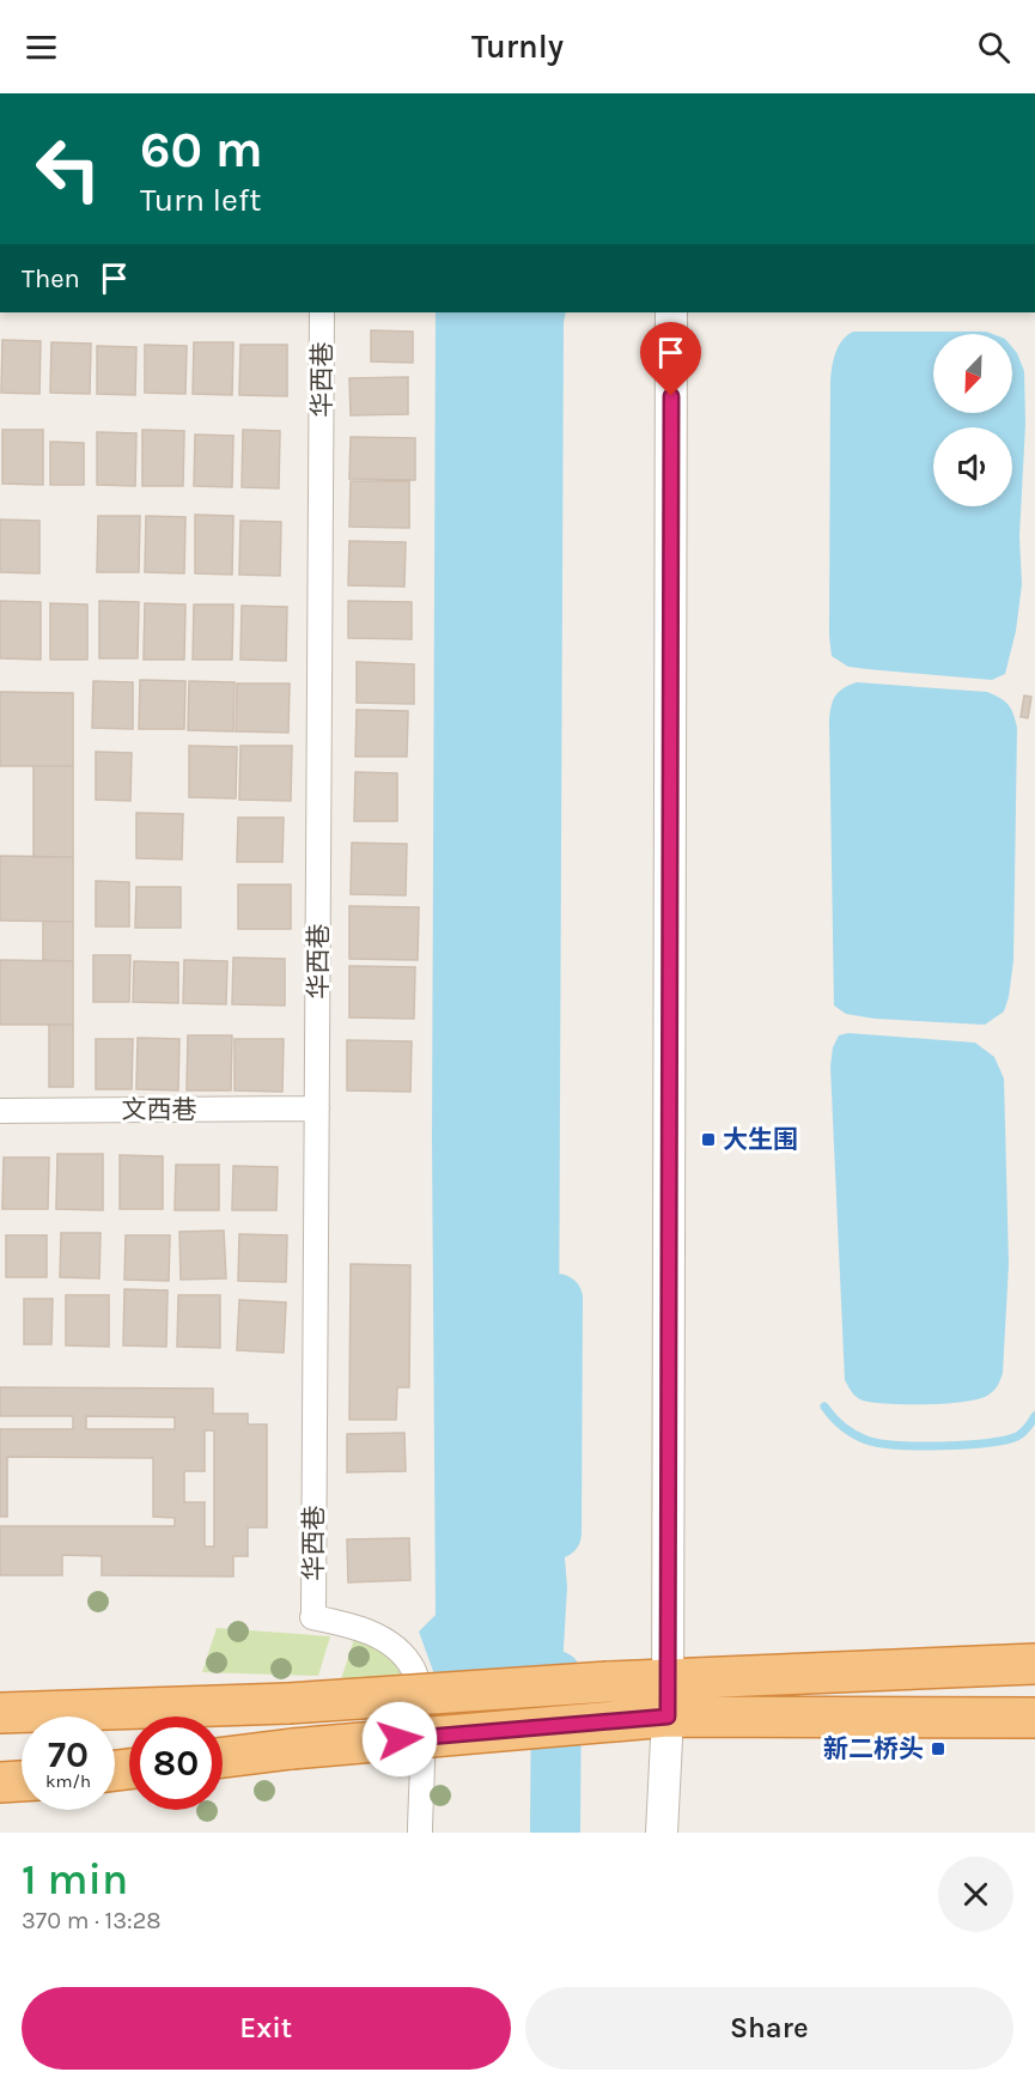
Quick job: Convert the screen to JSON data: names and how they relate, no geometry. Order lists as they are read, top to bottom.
{
  "streets": {
    "street": ["华西巷", "文西巷"]
  },
  "crossings": [
    ["华西巷", "文西巷"]
  ],
  "places": {
    "transit": ["大生围", "新二桥头"]
  },
  "north": "bottom left",
  "page": {
    "header": "Turnly",
    "turn": ["60 m", "Turn left"],
    "then": "Then",
    "speed": "70 km/h",
    "limit": "80",
    "heading": ["1 min", "370 m · 13:28"],
    "buttons": ["Exit", "Share"]
  }
}
